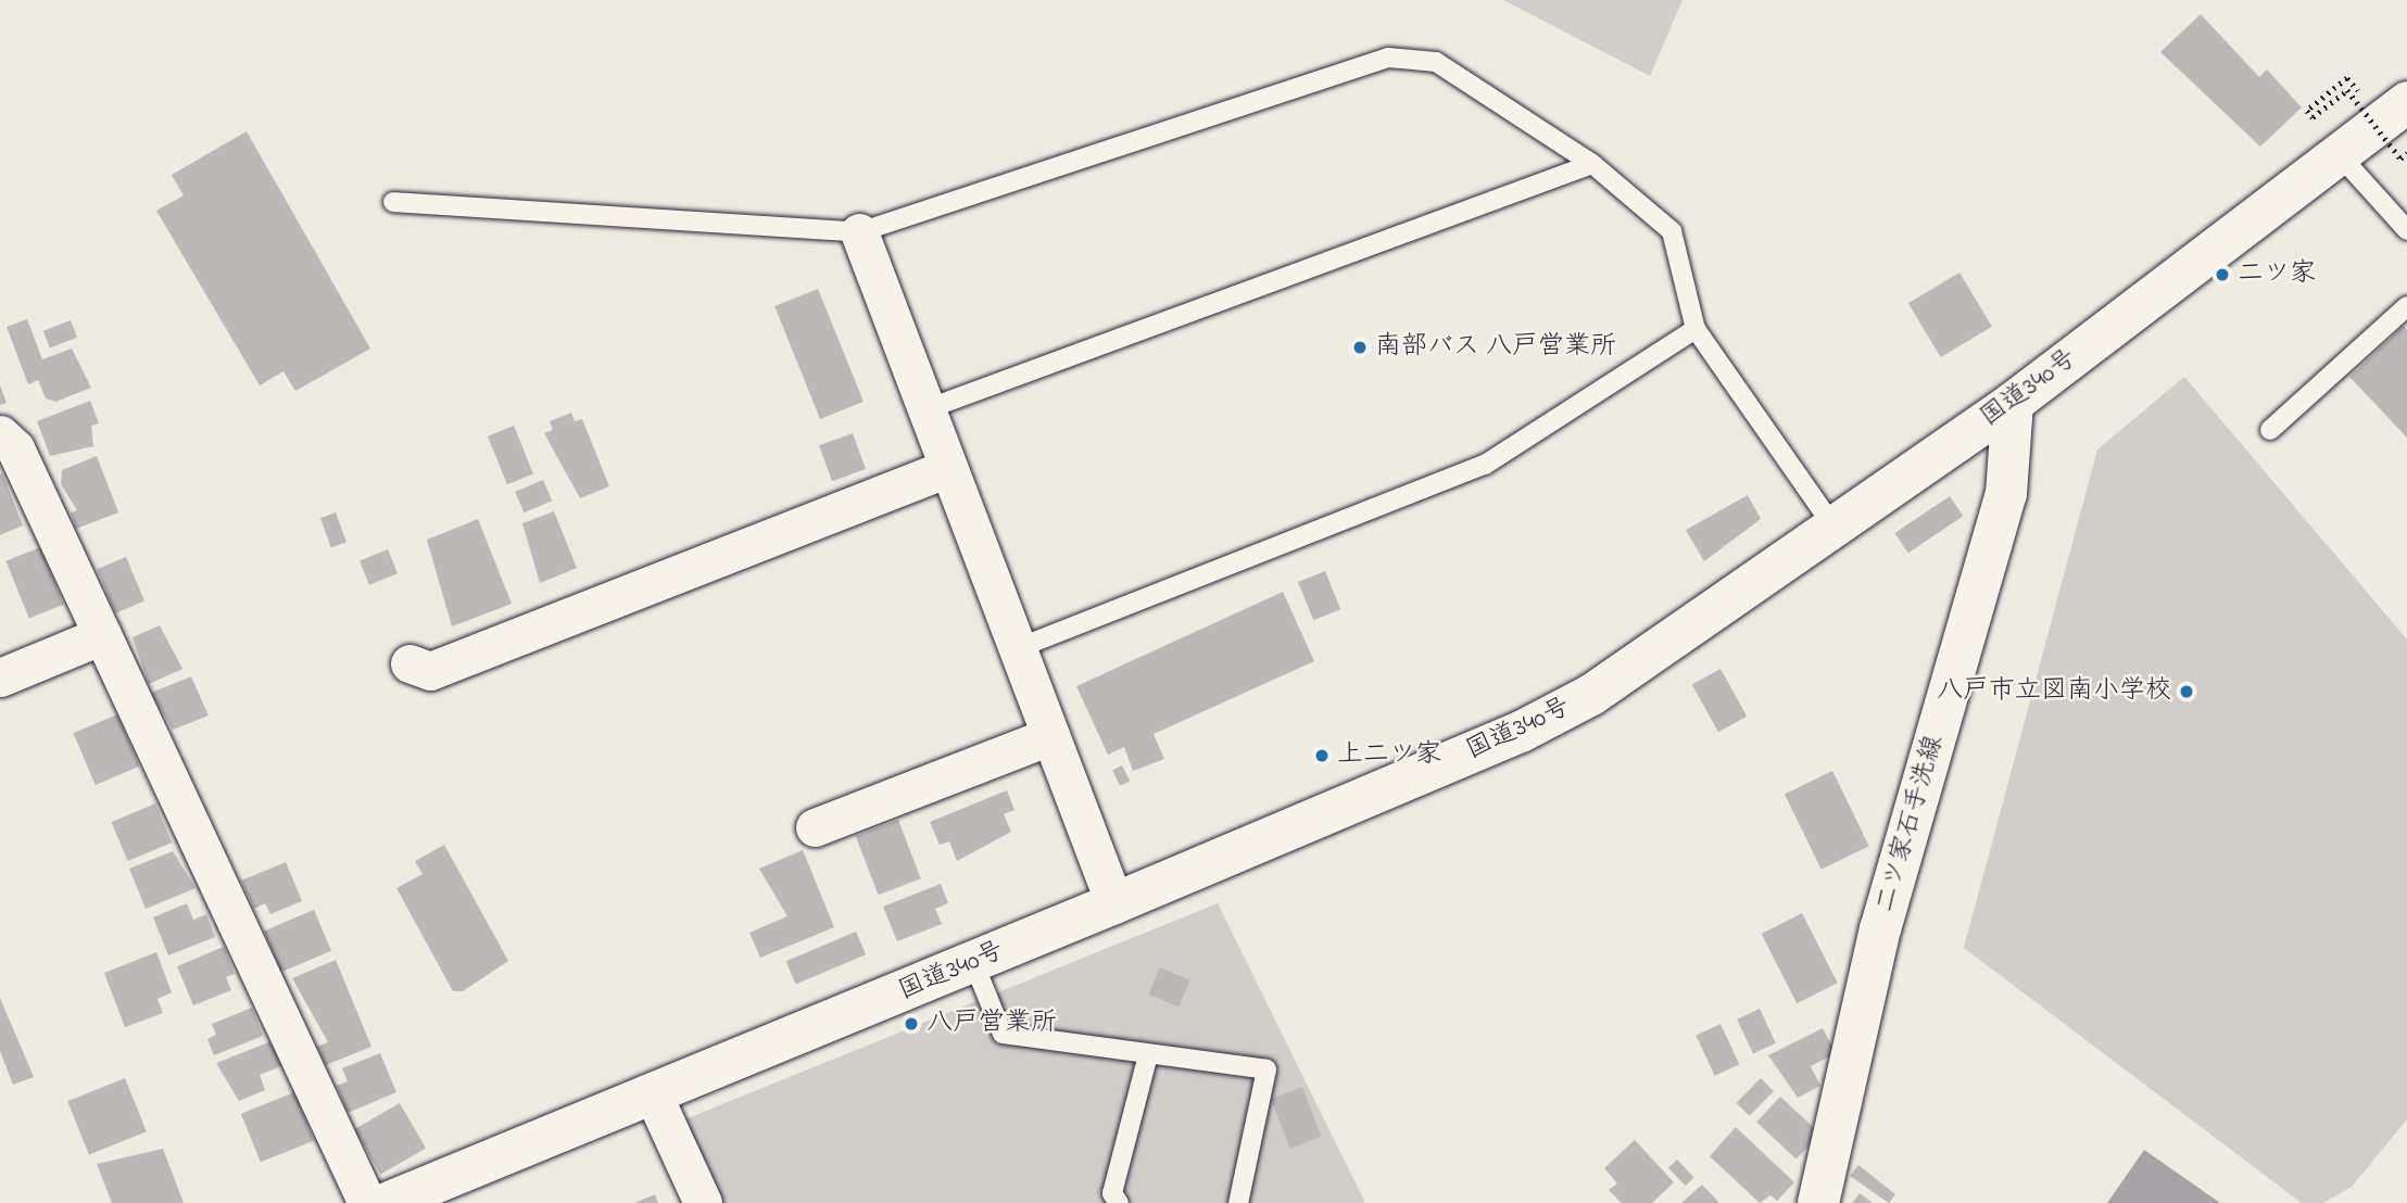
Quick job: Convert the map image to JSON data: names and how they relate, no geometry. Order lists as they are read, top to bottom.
{
  "streets": {
    "main road": ["国道340号", "二ツ家石手洗線"]
  },
  "crossings": [
    ["国道340号", "二ツ家石手洗線"]
  ],
  "places": [
    "二ツ家",
    "南部バス 八戸営業所",
    "八戸市立図南小学校",
    "上二ツ家",
    "八戸営業所"
  ]
}
